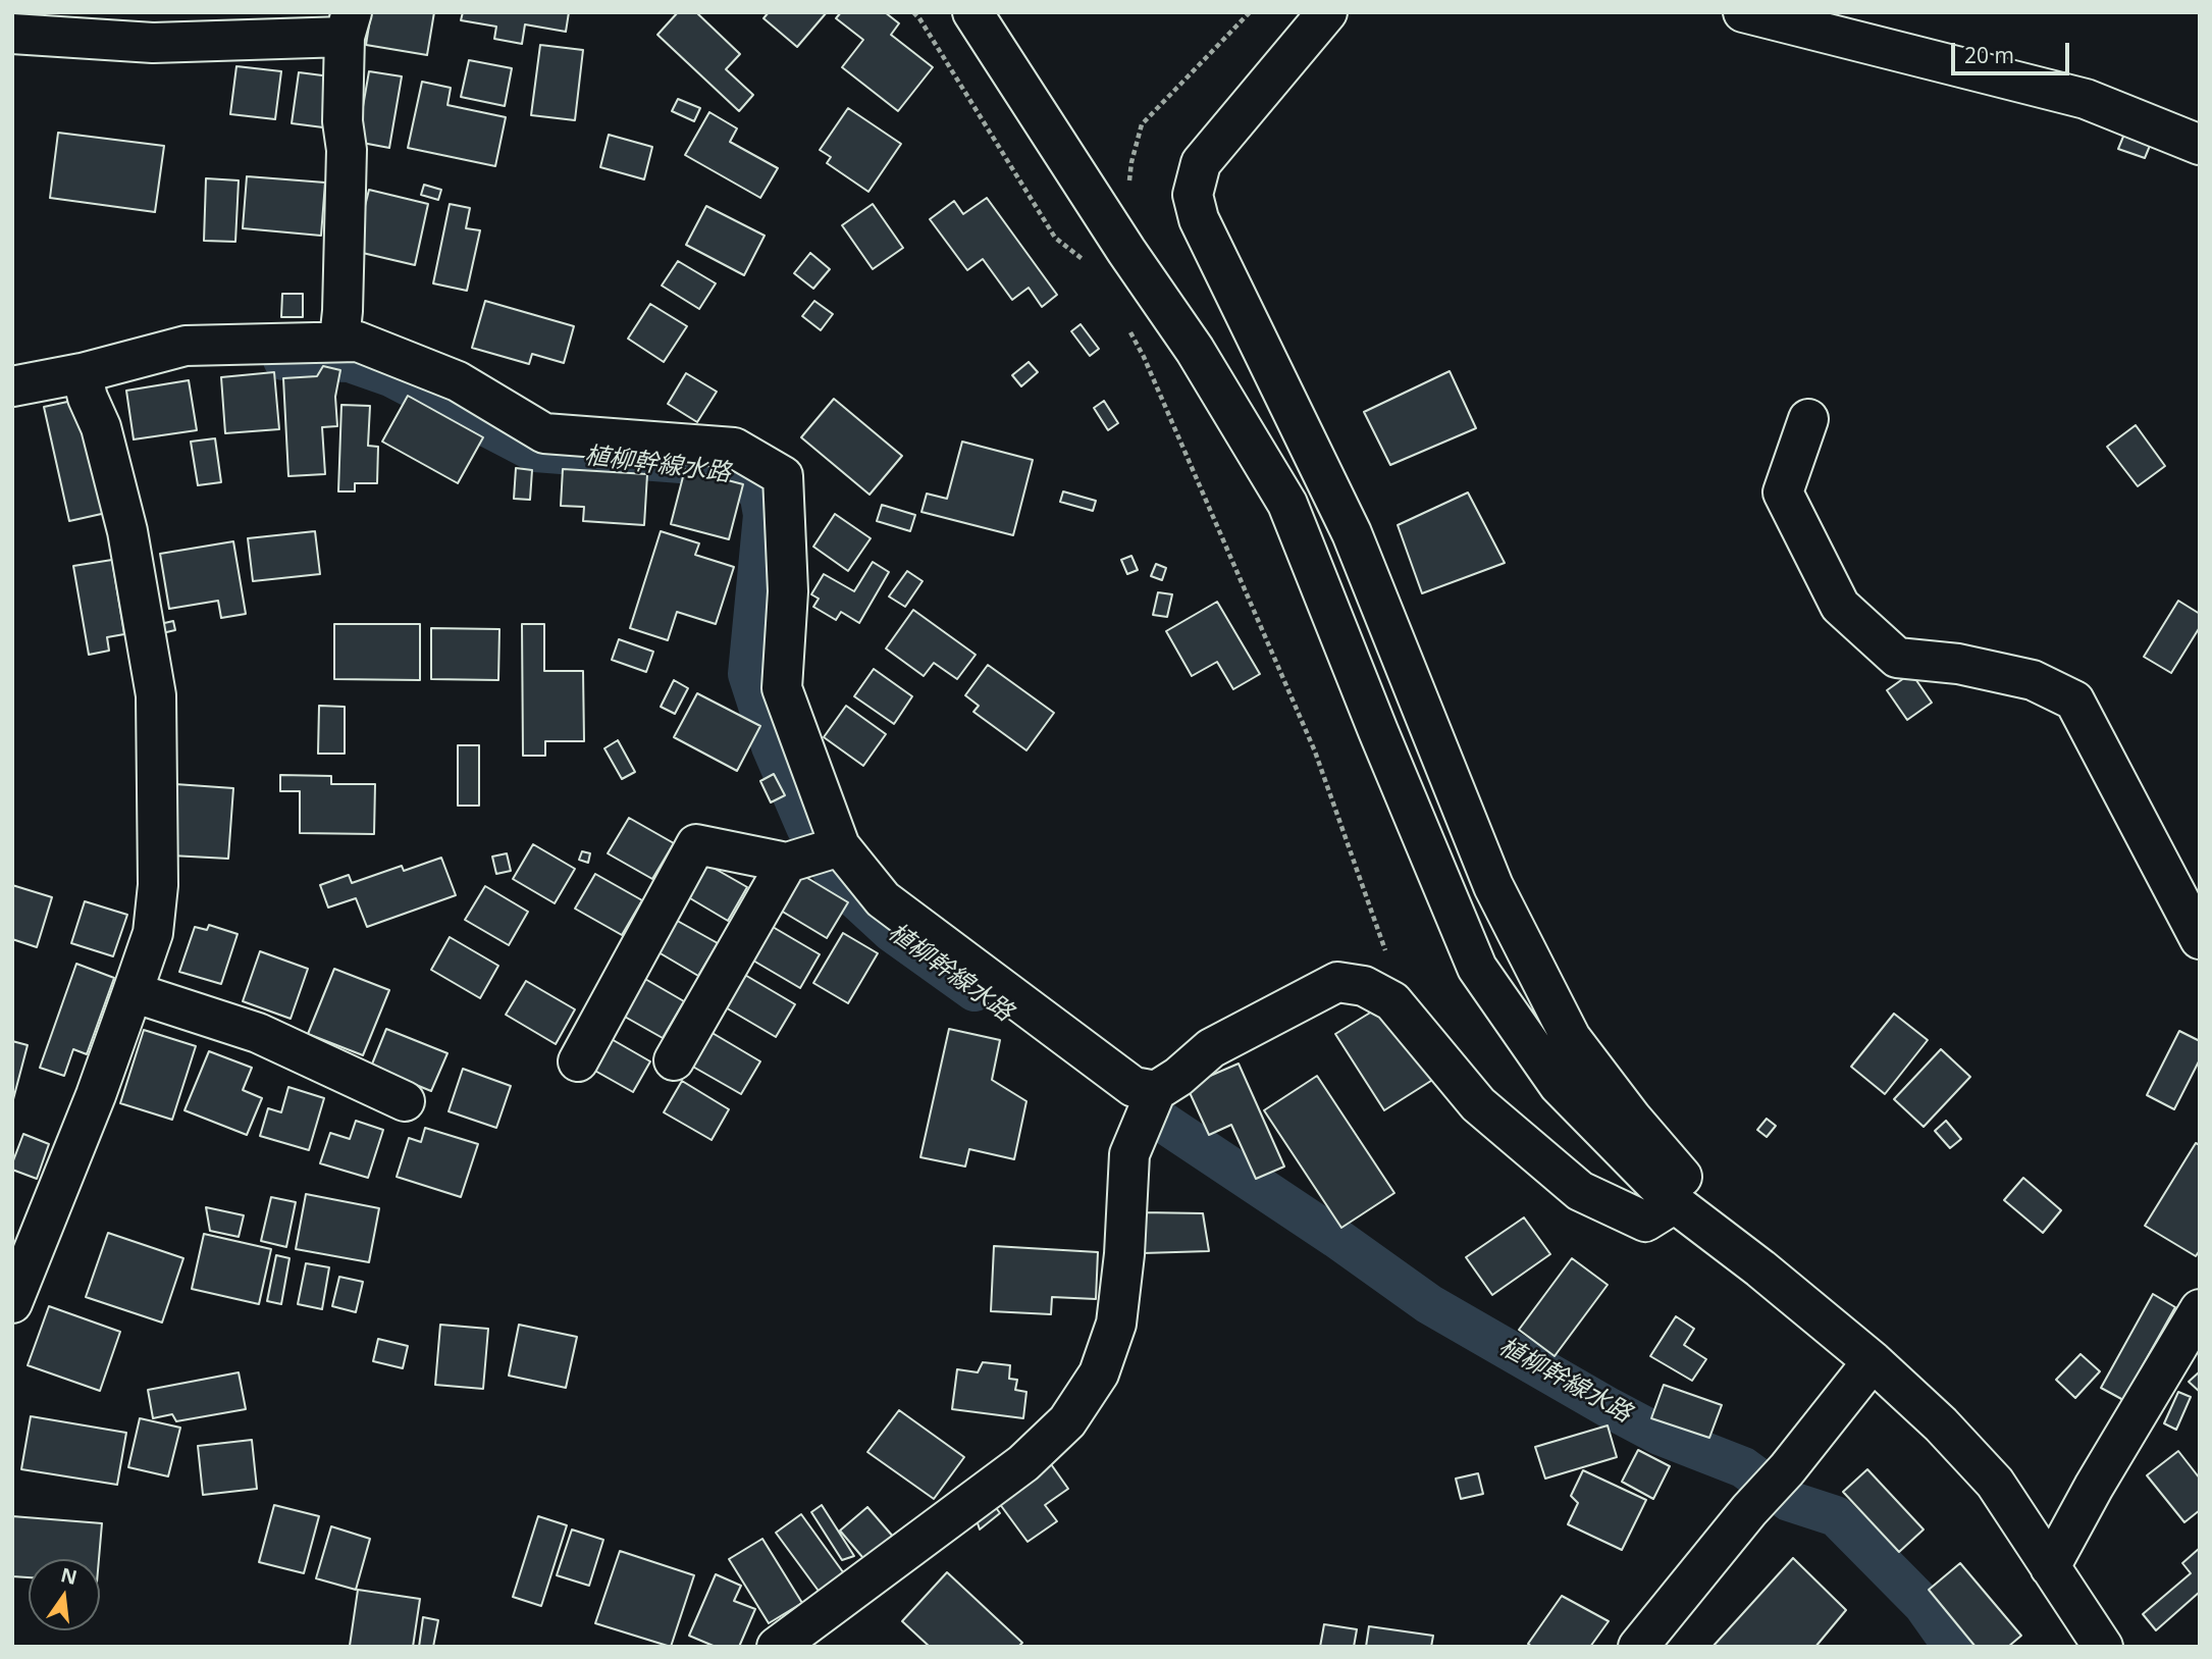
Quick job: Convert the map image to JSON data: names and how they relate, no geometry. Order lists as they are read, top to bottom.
{
  "water": ["植柳幹線水路"],
  "scale_bar": "20 m",
  "north": "top"
}
